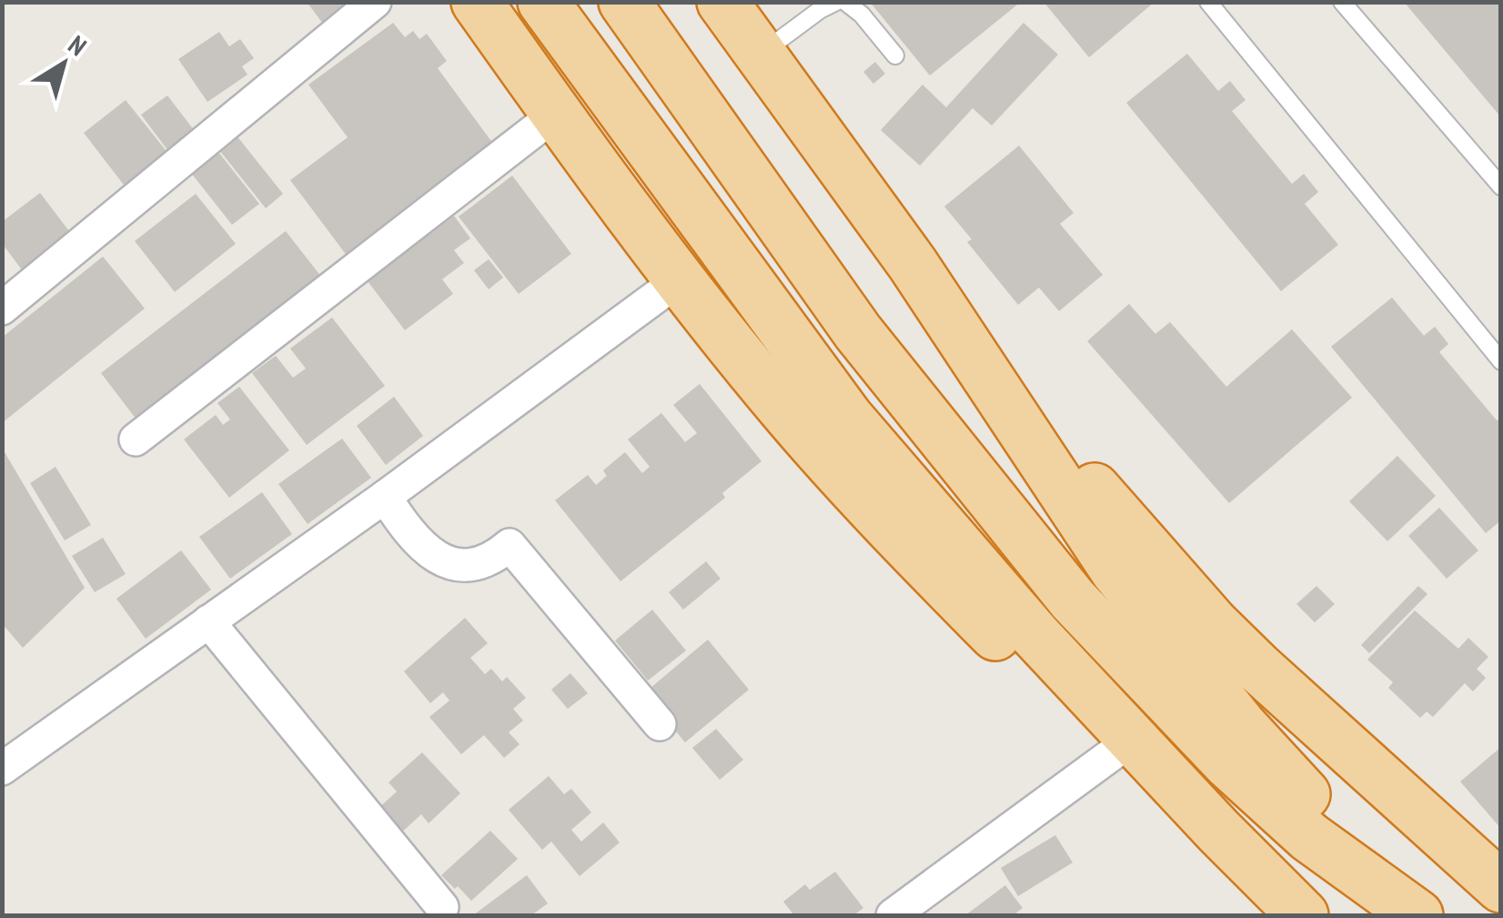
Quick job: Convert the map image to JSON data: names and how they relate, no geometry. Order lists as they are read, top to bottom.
{
  "north": "top right"
}
